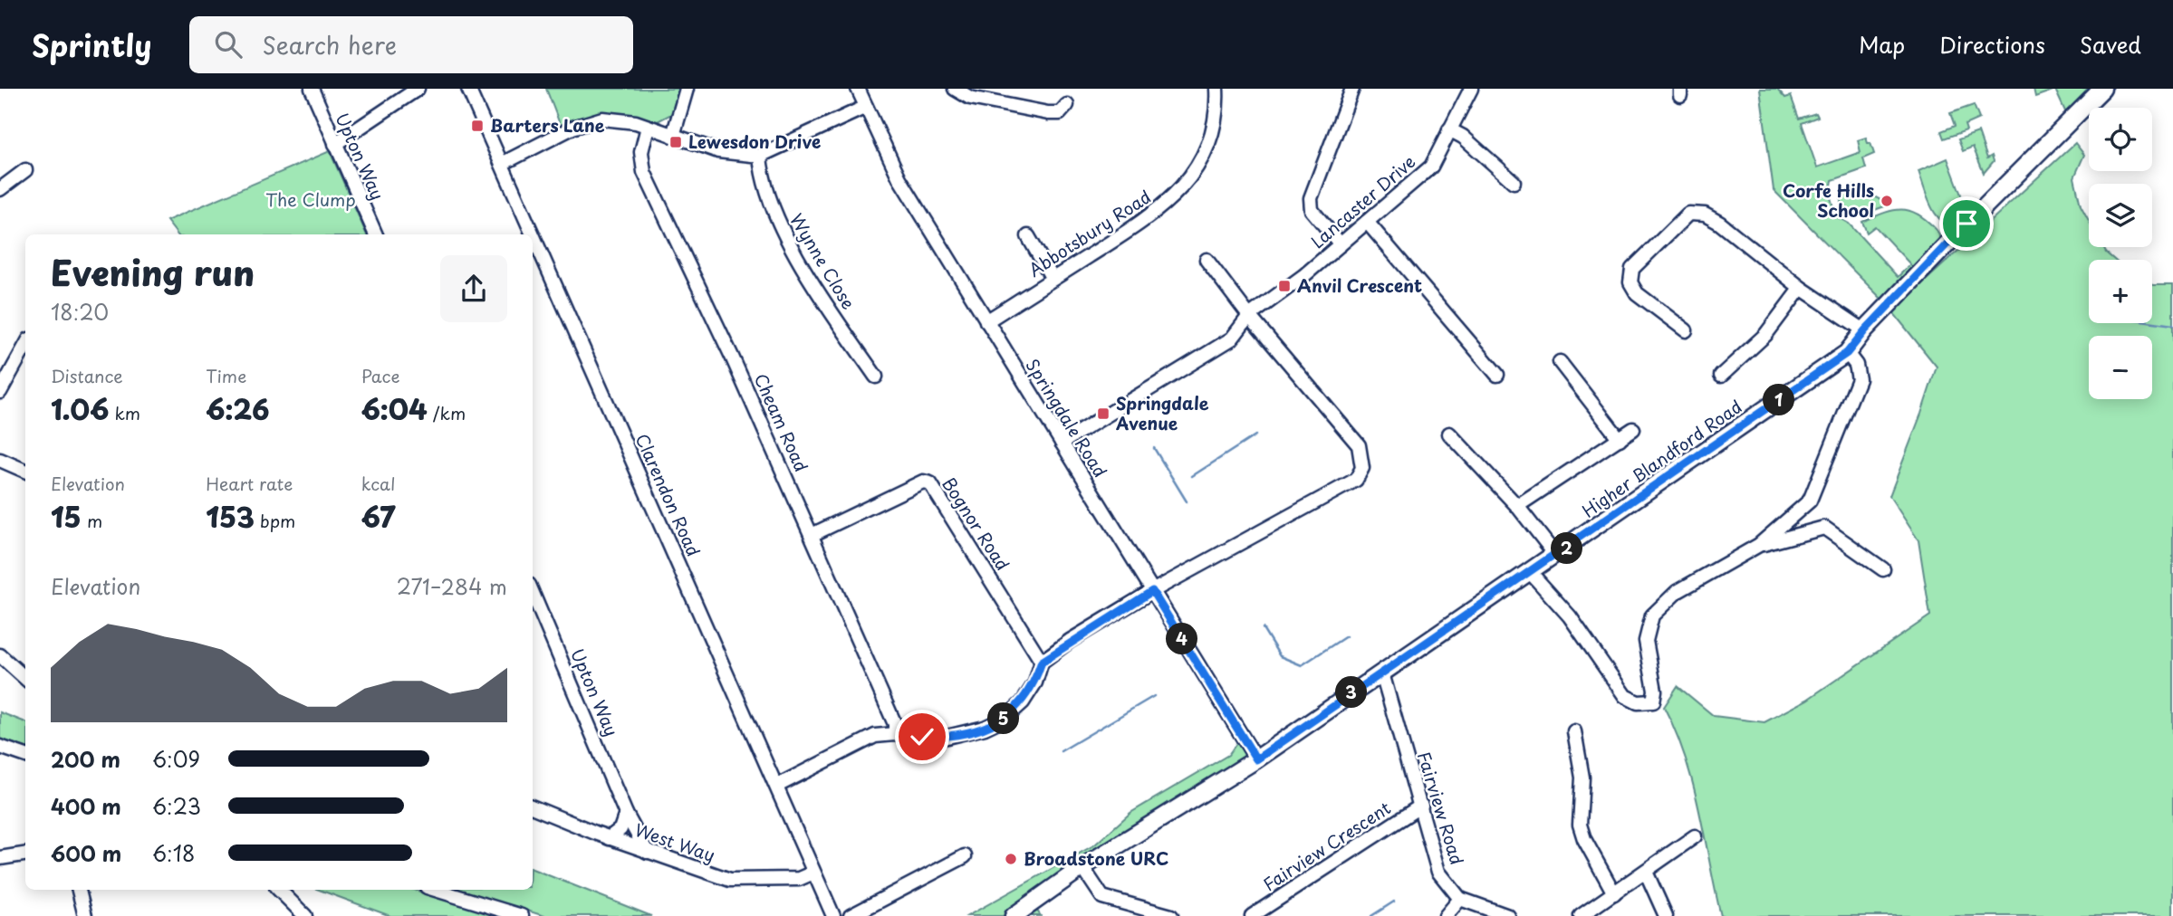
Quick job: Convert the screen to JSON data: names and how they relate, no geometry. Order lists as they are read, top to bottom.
{
  "streets": {
    "main road": ["Higher Blandford Road"],
    "street": [
      "Upton Way",
      "Lancaster Drive",
      "Abbotsbury Road",
      "Wynne Close",
      "Springdale Road",
      "Cheam Road",
      "Clarendon Road",
      "Bognor Road",
      "Fairview Road",
      "West Way",
      "Fairview Crescent"
    ]
  },
  "crossings": [
    ["Upton Way", "West Way"],
    ["Abbotsbury Road", "Springdale Road"],
    ["Springdale Road", "Higher Blandford Road"],
    ["Cheam Road", "Bognor Road"],
    ["Higher Blandford Road", "Fairview Road"],
    ["Clarendon Road", "West Way"],
    ["Fairview Road", "Fairview Crescent"]
  ],
  "parks": ["The Clump"],
  "places": {
    "transit": [
      "Barters Lane",
      "Lewesdon Drive",
      "Anvil Crescent",
      "Springdale Avenue"
    ],
    "other": ["Corfe Hills School", "Broadstone URC"]
  },
  "page": {
    "header": "Sprintly",
    "search": "Search here",
    "nav": ["Map", "Directions", "Saved"],
    "map_buttons": ["+", "−"],
    "heading": ["Evening run", "18:20"],
    "stats": [
      ["Distance", "1.06 km"],
      ["Time", "6:26"],
      ["Pace", "6:04 /km"],
      ["Elevation", "15 m"],
      ["Heart rate", "153 bpm"],
      ["kcal", "67"]
    ],
    "pins": [
      "1",
      "2",
      "4",
      "3",
      "5"
    ],
    "chart": ["Elevation", "271–284 m"],
    "list": [
      {
        "name": "200 m",
        "note": "6:09"
      },
      {
        "name": "400 m",
        "note": "6:23"
      },
      {
        "name": "600 m",
        "note": "6:18"
      }
    ]
  }
}
